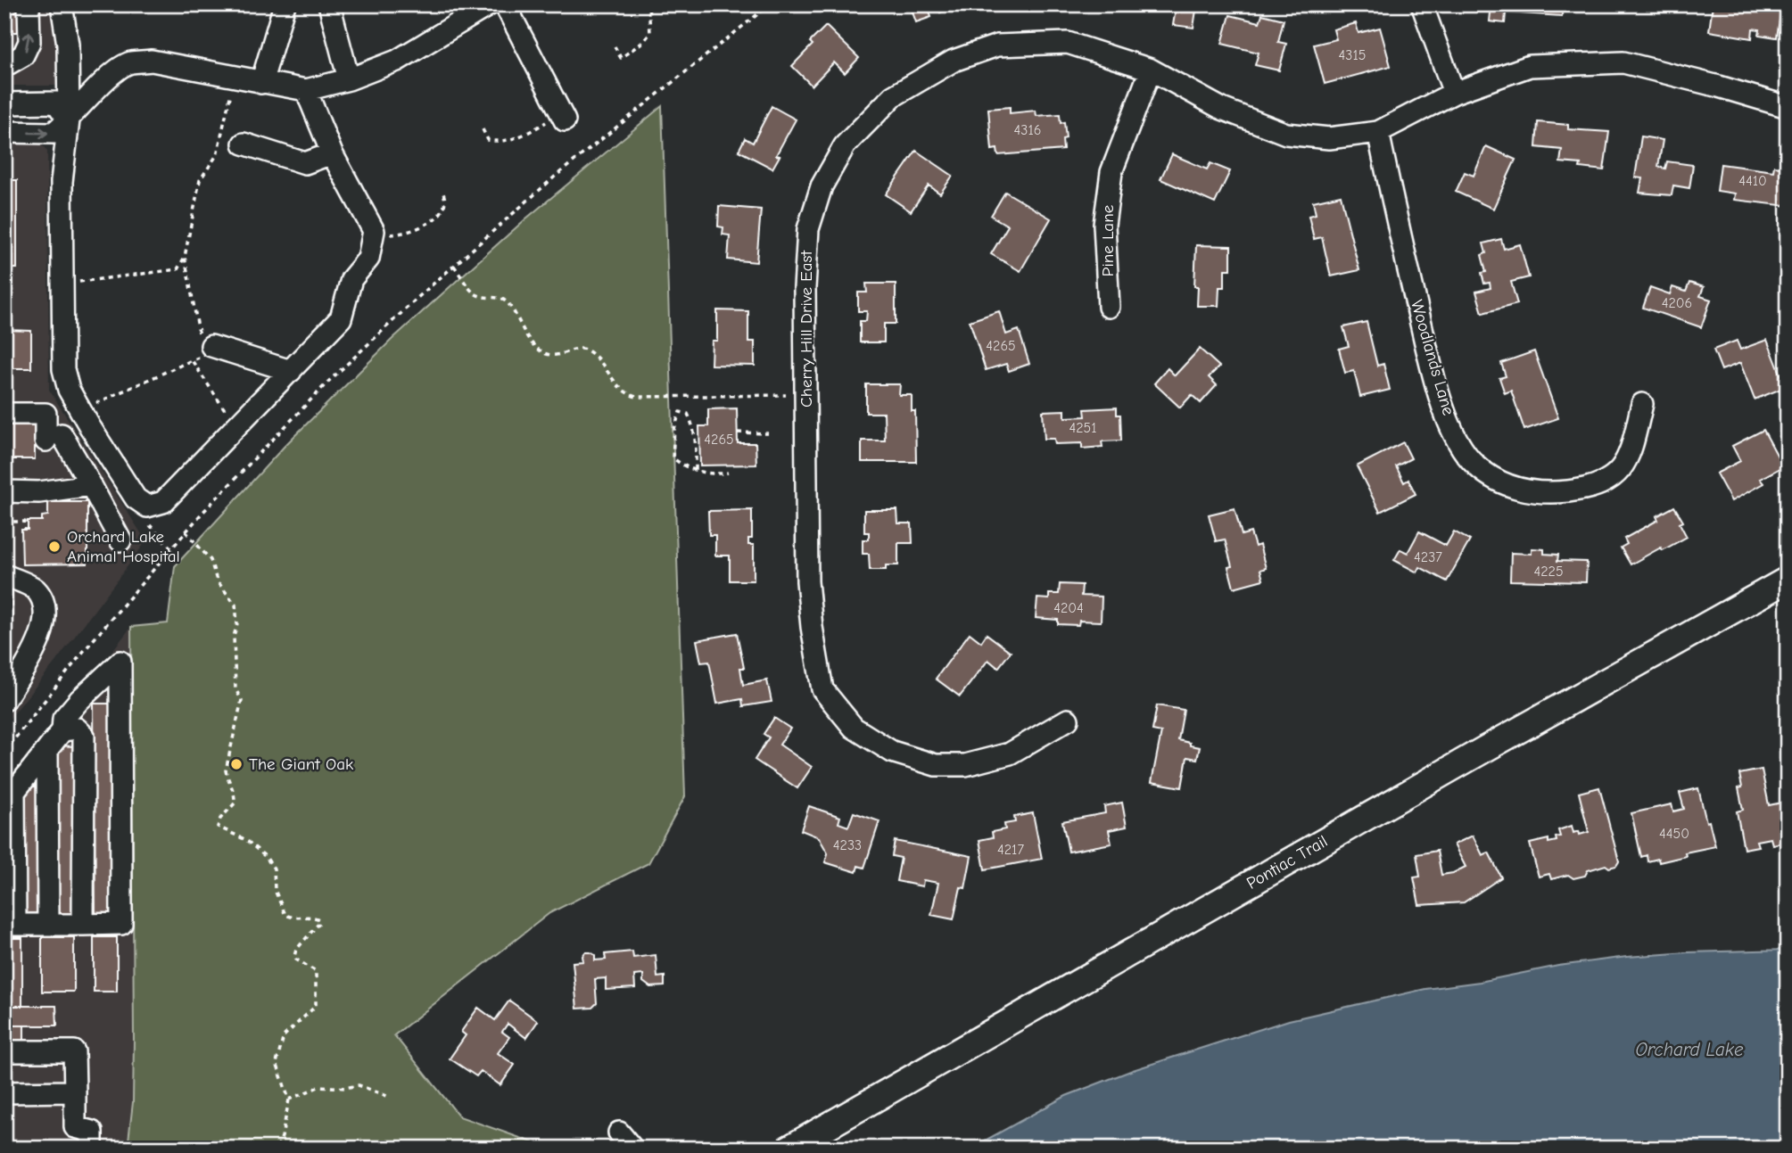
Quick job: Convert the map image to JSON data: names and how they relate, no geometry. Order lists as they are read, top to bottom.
{
  "streets": {
    "main road": ["Pontiac Trail"],
    "street": ["Pine Lane", "Cherry Hill Drive East", "Woodlands Lane"]
  },
  "crossings": [
    ["Pine Lane", "Cherry Hill Drive East"],
    ["Cherry Hill Drive East", "Woodlands Lane"]
  ],
  "water": ["Orchard Lake"],
  "places": ["Orchard Lake Animal Hospital", "The Giant Oak"],
  "house_numbers": [
    "4315",
    "4316",
    "4410",
    "4206",
    "4265",
    "4251",
    "4265",
    "4237",
    "4225",
    "4204",
    "4450",
    "4233",
    "4217"
  ]
}
